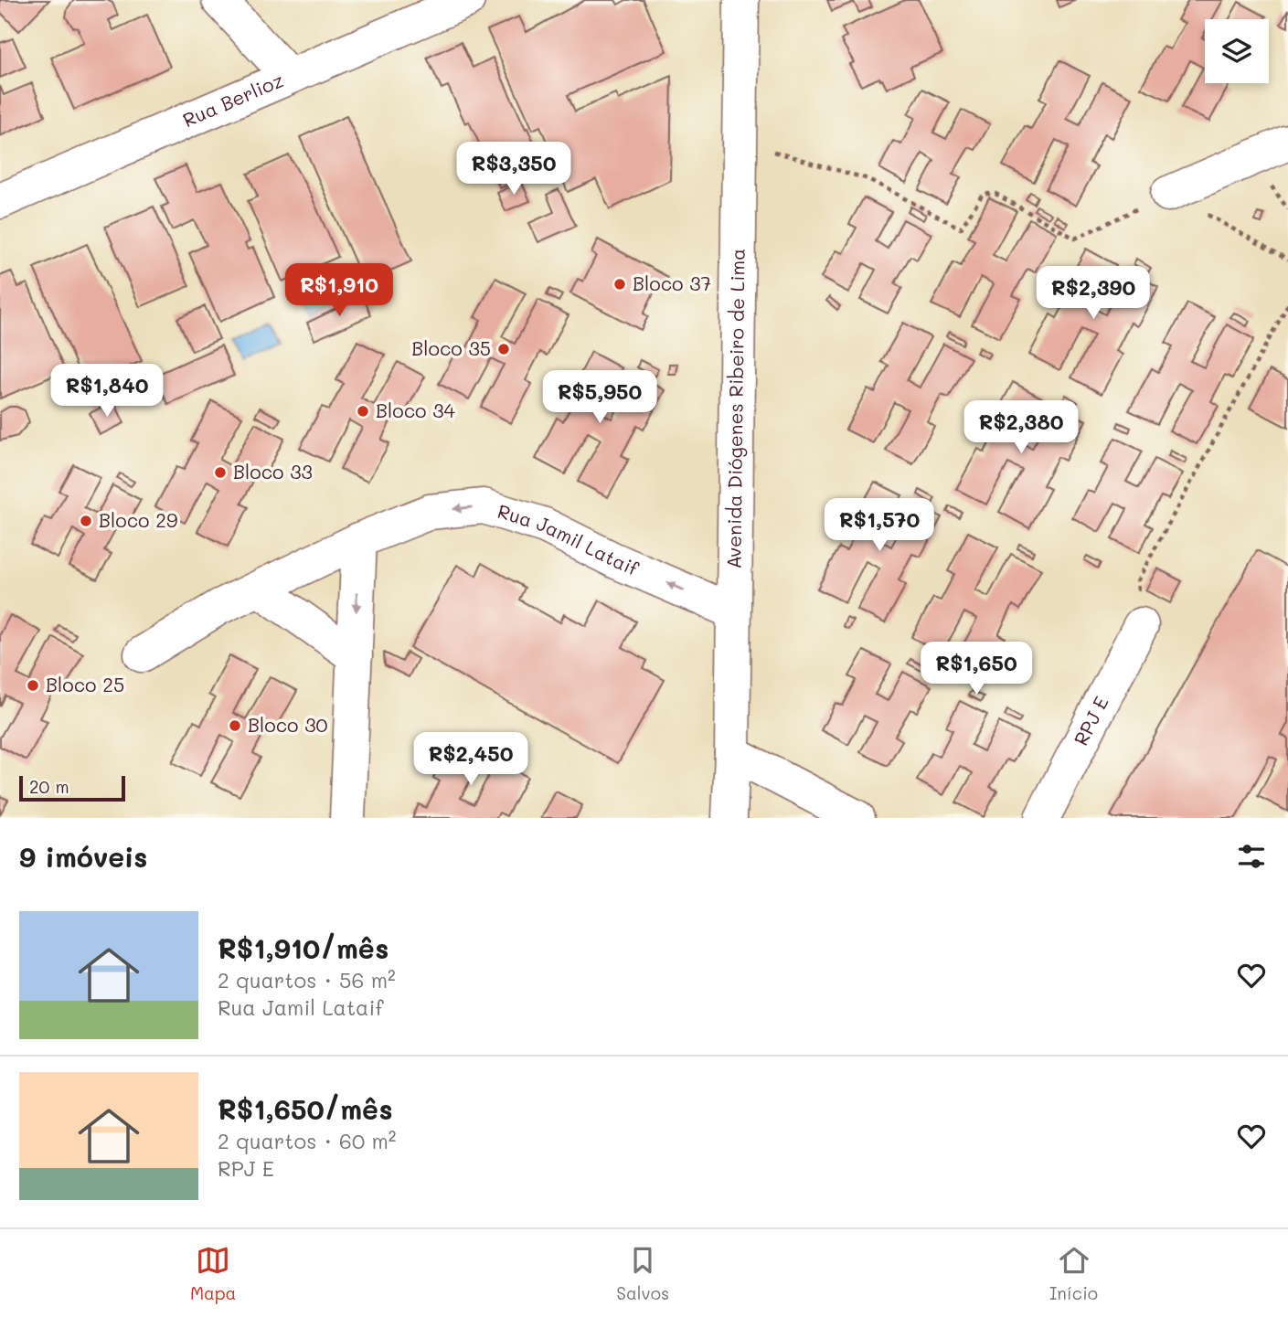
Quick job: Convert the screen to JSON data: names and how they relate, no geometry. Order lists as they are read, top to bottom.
{
  "streets": {
    "street": [
      "Rua Berlioz",
      "Avenida Diógenes Ribeiro de Lima",
      "Rua Jamil Lataif",
      "RPJ E"
    ]
  },
  "crossings": [
    ["Avenida Diógenes Ribeiro de Lima", "Rua Jamil Lataif"]
  ],
  "one_way": ["Rua Jamil Lataif"],
  "places": [
    "Bloco 37",
    "Bloco 35",
    "Bloco 34",
    "Bloco 33",
    "Bloco 29",
    "Bloco 25",
    "Bloco 30"
  ],
  "scale_bar": "20 m",
  "page": {
    "price": [
      "R$3,350",
      "R$1,910",
      "R$2,390",
      "R$1,840",
      "R$5,950",
      "R$2,380",
      "R$1,570",
      "R$1,650",
      "R$2,450"
    ],
    "scale": "20 m",
    "heading": "9 imóveis",
    "list": [
      {
        "name": "R$1,910/mês",
        "note": "2 quartos · 56 m² · Rua Jamil Lataif"
      },
      {
        "name": "R$1,650/mês",
        "note": "2 quartos · 60 m² · RPJ E"
      }
    ],
    "tabs": ["Mapa", "Salvos", "Início"]
  }
}
